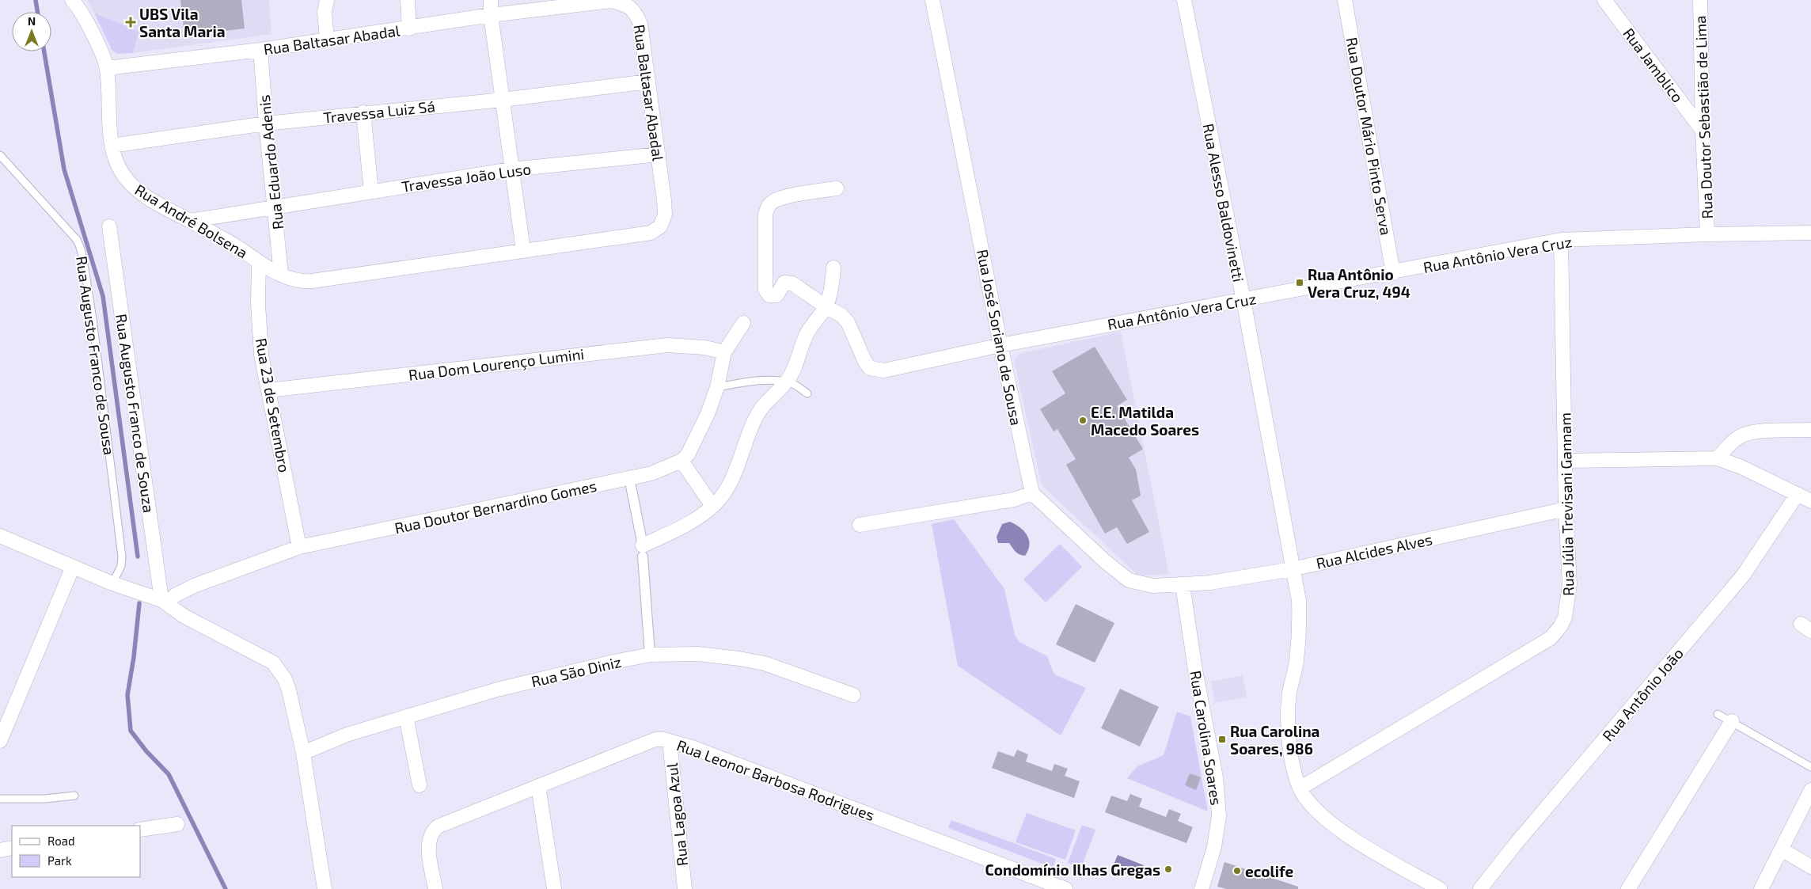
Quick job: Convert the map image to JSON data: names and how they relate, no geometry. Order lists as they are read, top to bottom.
{
  "streets": {
    "street": [
      "Rua Baltasar Abadal",
      "Rua Jamblico",
      "Travessa Luiz Sá",
      "Rua Doutor Sebastião de Lima",
      "Rua Doutor Mário Pinto Serva",
      "Rua Eduardo Adenis",
      "Travessa João Luso",
      "Rua Alesso Baldovinetti",
      "Rua André Bolsena",
      "Rua Antônio Vera Cruz",
      "Rua José Soriano de Sousa",
      "Rua Dom Lourenço Lumini",
      "Rua 23 de Setembro",
      "Rua Augusto Franco de Souza",
      "Rua Júlia Trevisani Gannam",
      "Rua Doutor Bernardino Gomes",
      "Rua Alcides Alves",
      "Rua São Diniz",
      "Rua Antônio João",
      "Rua Carolina Soares",
      "Rua Leonor Barbosa Rodrigues",
      "Rua Lagoa Azul"
    ],
    "lane": ["Rua Augusto Franco de Sousa"]
  },
  "crossings": [
    ["Rua Baltasar Abadal", "Travessa Luiz Sá"],
    ["Rua Baltasar Abadal", "Rua Eduardo Adenis"],
    ["Rua Baltasar Abadal", "Travessa João Luso"],
    ["Rua Baltasar Abadal", "Rua André Bolsena"],
    ["Rua Baltasar Abadal", "Rua 23 de Setembro"],
    ["Rua Jamblico", "Rua Doutor Sebastião de Lima"],
    ["Travessa Luiz Sá", "Rua Eduardo Adenis"],
    ["Travessa Luiz Sá", "Rua André Bolsena"],
    ["Rua Doutor Sebastião de Lima", "Rua Antônio Vera Cruz"],
    ["Rua Doutor Mário Pinto Serva", "Rua Antônio Vera Cruz"],
    ["Rua Eduardo Adenis", "Travessa João Luso"],
    ["Travessa João Luso", "Rua André Bolsena"],
    ["Rua Alesso Baldovinetti", "Rua Antônio Vera Cruz"],
    ["Rua Alesso Baldovinetti", "Rua Júlia Trevisani Gannam"],
    ["Rua Alesso Baldovinetti", "Rua Alcides Alves"],
    ["Rua André Bolsena", "Rua 23 de Setembro"],
    ["Rua Antônio Vera Cruz", "Rua José Soriano de Sousa"],
    ["Rua Antônio Vera Cruz", "Rua Júlia Trevisani Gannam"],
    ["Rua Dom Lourenço Lumini", "Rua 23 de Setembro"],
    ["Rua 23 de Setembro", "Rua Doutor Bernardino Gomes"],
    ["Rua Augusto Franco de Souza", "Rua Doutor Bernardino Gomes"],
    ["Rua Júlia Trevisani Gannam", "Rua Alcides Alves"],
    ["Rua Alcides Alves", "Rua Carolina Soares"],
    ["Rua Leonor Barbosa Rodrigues", "Rua Lagoa Azul"]
  ],
  "places": {
    "health": ["UBS Vila Santa Maria"],
    "transit": ["Rua Antônio Vera Cruz, 494", "Rua Carolina Soares, 986"],
    "other": ["E.E. Matilda Macedo Soares", "Condomínio Ilhas Gregas", "ecolife"]
  },
  "legend": ["Road", "Park"],
  "north": "top"
}
